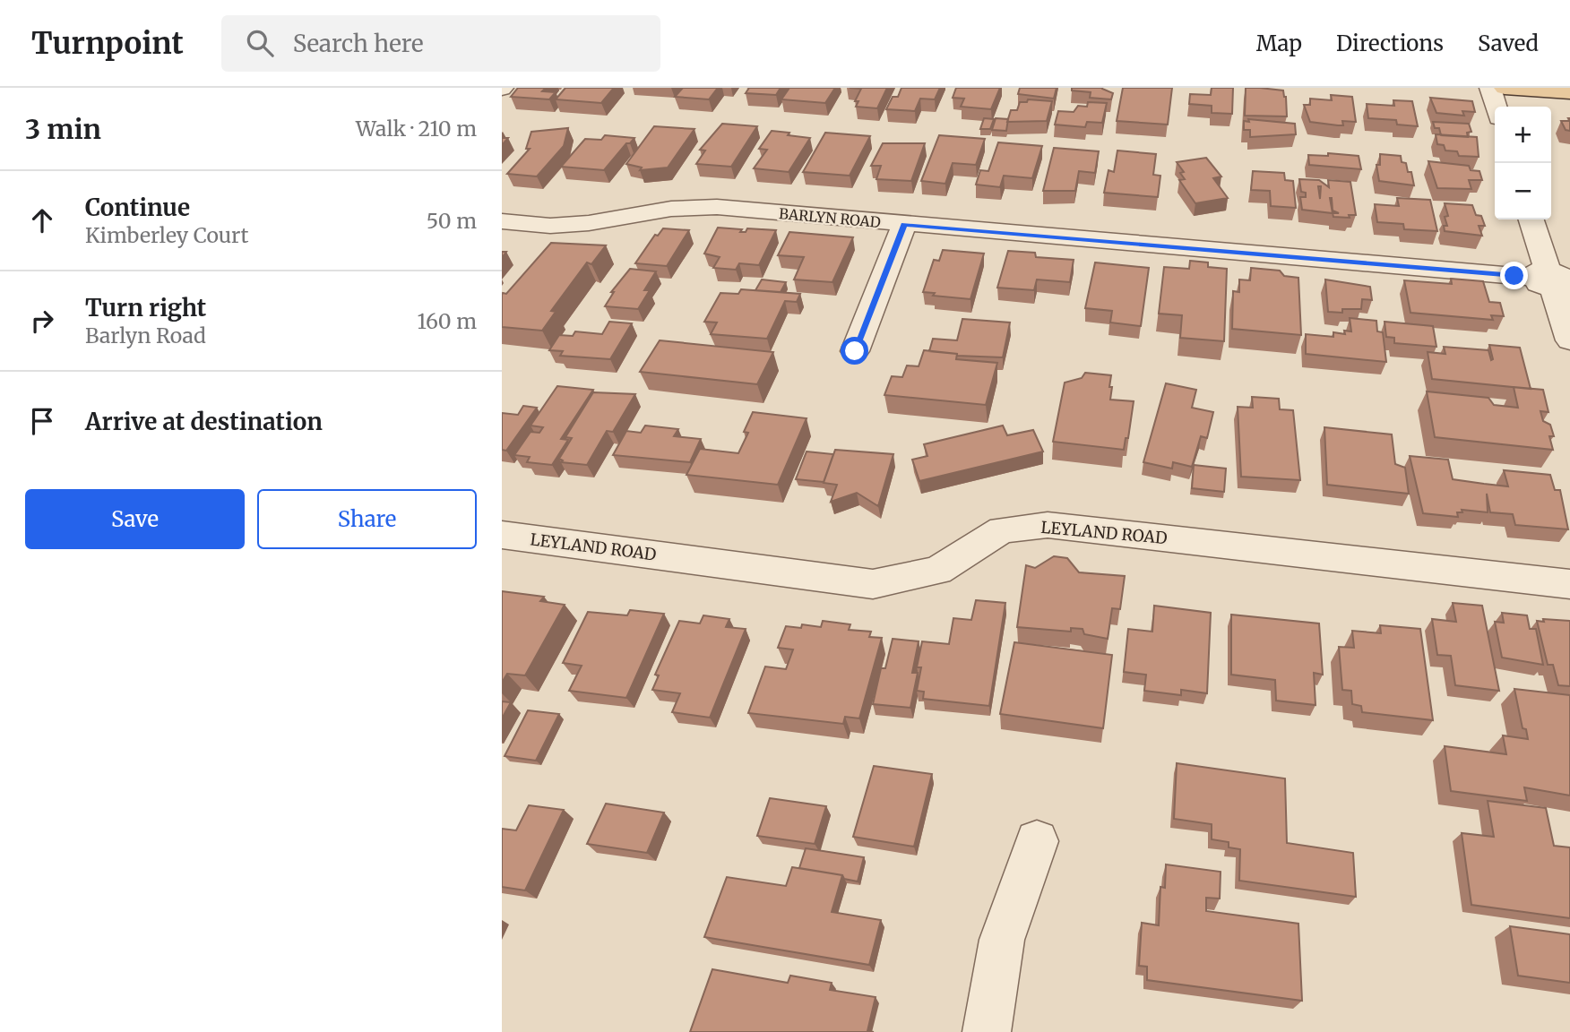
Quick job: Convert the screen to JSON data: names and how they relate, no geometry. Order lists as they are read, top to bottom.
{
  "streets": {
    "street": ["BARLYN ROAD", "LEYLAND ROAD"]
  },
  "page": {
    "header": "Turnpoint",
    "search": "Search here",
    "nav": ["Map", "Directions", "Saved"],
    "heading": ["3 min", "Walk · 210 m"],
    "map_buttons": ["+", "−"],
    "list": [
      ["Continue", "Kimberley Court", "50 m"],
      ["Turn right", "Barlyn Road", "160 m"],
      "Arrive at destination"
    ],
    "buttons": ["Save", "Share"]
  }
}
